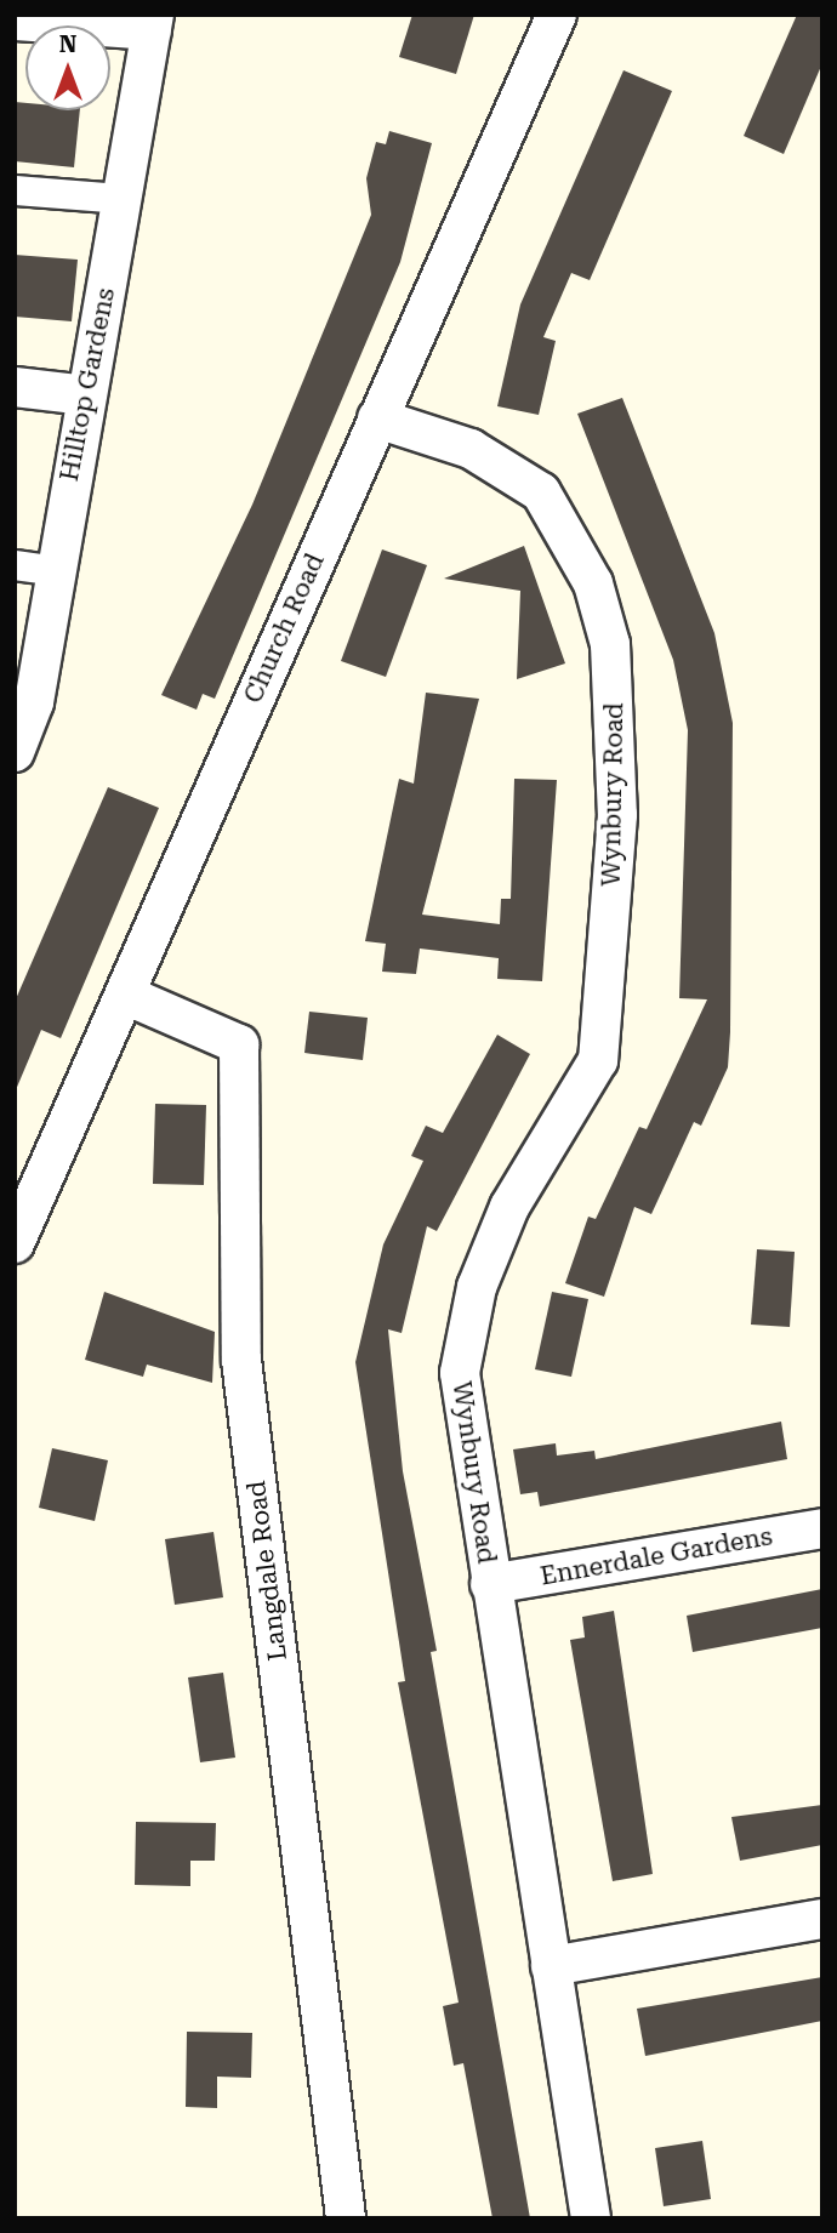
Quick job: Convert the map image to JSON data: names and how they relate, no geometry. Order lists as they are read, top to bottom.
{
  "streets": {
    "street": [
      "Hilltop Gardens",
      "Church Road",
      "Wynbury Road",
      "Ennerdale Gardens",
      "Langdale Road"
    ]
  },
  "crossings": [
    ["Church Road", "Wynbury Road"],
    ["Church Road", "Langdale Road"],
    ["Wynbury Road", "Ennerdale Gardens"]
  ],
  "north": "top"
}
